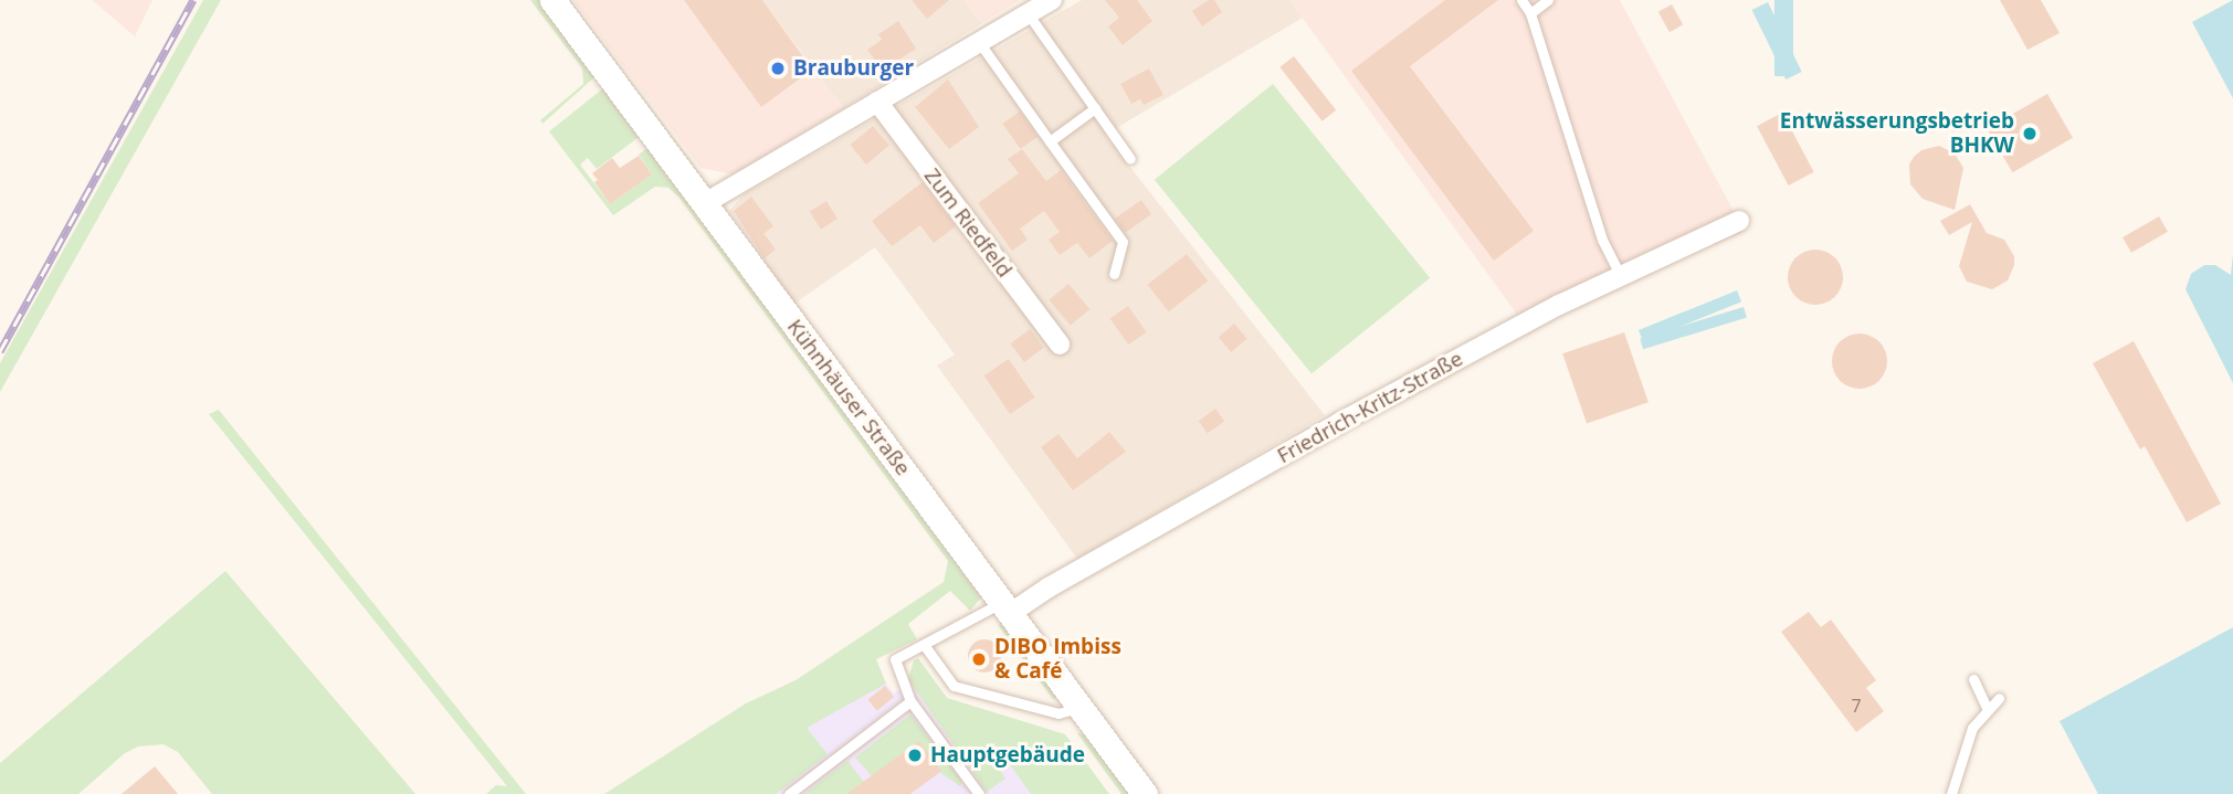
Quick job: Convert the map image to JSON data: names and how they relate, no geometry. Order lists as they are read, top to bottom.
{
  "streets": {
    "street": ["Zum Riedfeld", "Kühnhäuser Straße", "Friedrich-Kritz-Straße"]
  },
  "crossings": [
    ["Kühnhäuser Straße", "Friedrich-Kritz-Straße"]
  ],
  "places": [
    "Brauburger",
    "Entwässerungsbetrieb BHKW",
    "DIBO Imbiss & Café",
    "Hauptgebäude"
  ],
  "house_numbers": ["7"]
}
